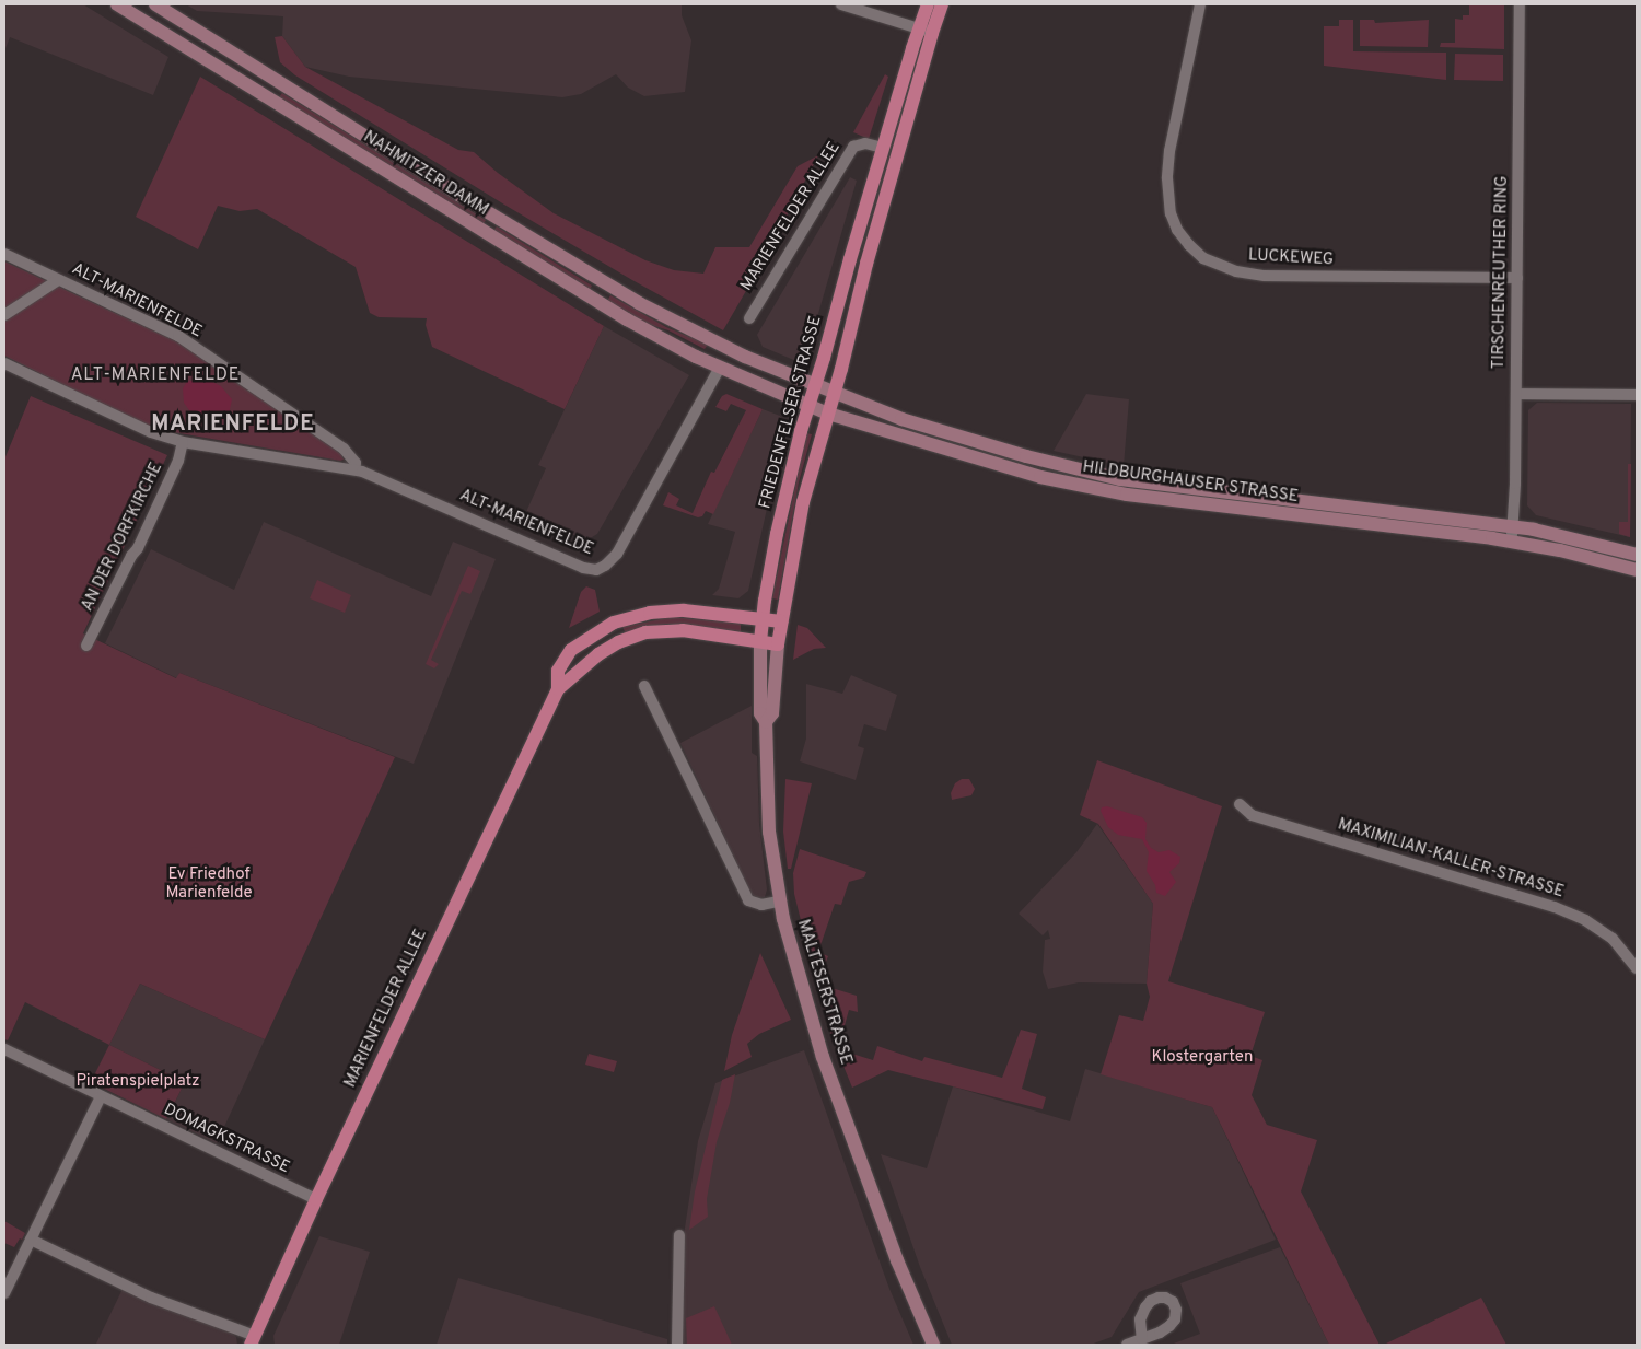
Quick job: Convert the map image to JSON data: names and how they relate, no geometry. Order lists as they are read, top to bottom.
{
  "streets": {
    "main road": [
      "NAHMITZER DAMM",
      "MARIENFELDER ALLEE",
      "FRIEDENFELSER STRASSE",
      "HILDBURGHAUSER STRASSE",
      "MALTESERSTRASSE"
    ],
    "street": [
      "LUCKEWEG",
      "TIRSCHENREUTHER RING",
      "ALT-MARIENFELDE",
      "AN DER DORFKIRCHE",
      "MAXIMILIAN-KALLER-STRASSE",
      "DOMAGKSTRASSE"
    ]
  },
  "crossings": [
    ["NAHMITZER DAMM", "ALT-MARIENFELDE"],
    ["NAHMITZER DAMM", "HILDBURGHAUSER STRASSE"],
    ["MARIENFELDER ALLEE", "FRIEDENFELSER STRASSE"],
    ["MARIENFELDER ALLEE", "DOMAGKSTRASSE"],
    ["LUCKEWEG", "TIRSCHENREUTHER RING"],
    ["TIRSCHENREUTHER RING", "HILDBURGHAUSER STRASSE"],
    ["ALT-MARIENFELDE", "HILDBURGHAUSER STRASSE"],
    ["ALT-MARIENFELDE", "AN DER DORFKIRCHE"],
    ["FRIEDENFELSER STRASSE", "HILDBURGHAUSER STRASSE"],
    ["FRIEDENFELSER STRASSE", "MALTESERSTRASSE"]
  ],
  "districts": ["ALT-MARIENFELDE", "MARIENFELDE"],
  "parks": ["Ev Friedhof Marienfelde", "Klostergarten", "Piratenspielplatz"]
}
